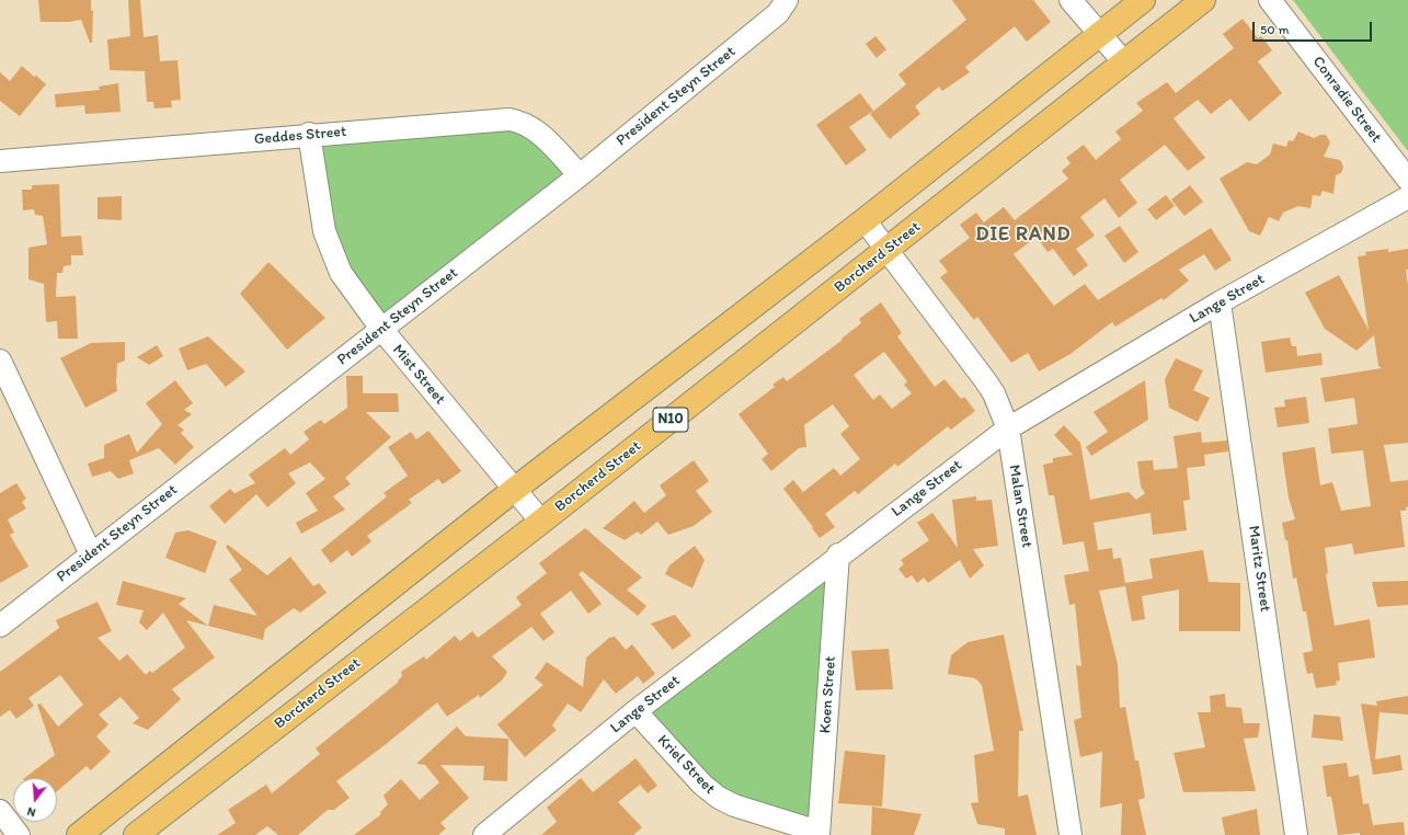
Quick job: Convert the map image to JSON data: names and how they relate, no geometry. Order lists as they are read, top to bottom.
{
  "streets": {
    "highway": ["Borcherd Street", "N10"],
    "street": [
      "President Steyn Street",
      "Conradie Street",
      "Geddes Street",
      "Lange Street",
      "Mist Street",
      "Malan Street",
      "Maritz Street",
      "Koen Street",
      "Kriel Street"
    ]
  },
  "crossings": [
    ["President Steyn Street", "Geddes Street"],
    ["President Steyn Street", "Mist Street"],
    ["Geddes Street", "Mist Street"],
    ["Borcherd Street", "Mist Street"],
    ["Borcherd Street", "Malan Street"],
    ["Lange Street", "Malan Street"],
    ["Lange Street", "Maritz Street"],
    ["Lange Street", "Koen Street"],
    ["Lange Street", "Kriel Street"],
    ["Mist Street", "N10"],
    ["N10", "Malan Street"],
    ["Koen Street", "Kriel Street"]
  ],
  "districts": ["DIE RAND"],
  "scale_bar": "50 m",
  "north": "bottom"
}
